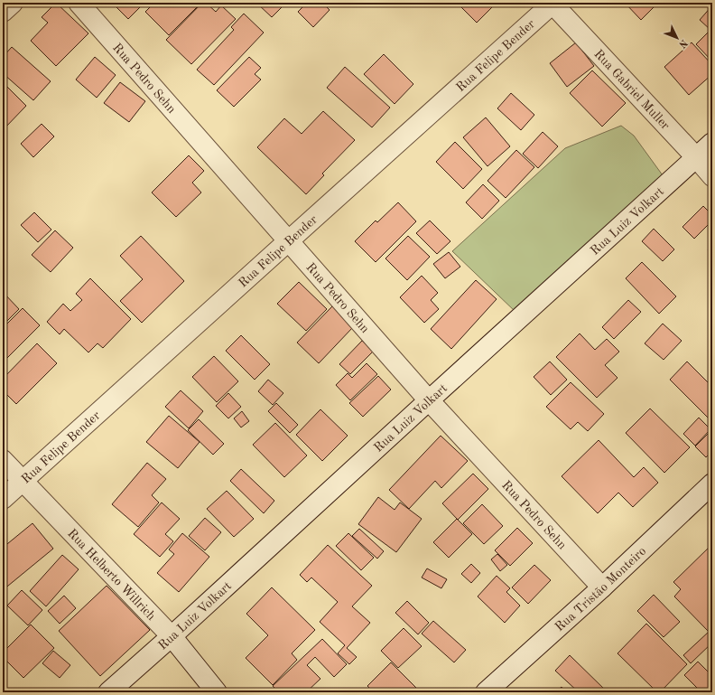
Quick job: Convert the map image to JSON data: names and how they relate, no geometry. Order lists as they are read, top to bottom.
{
  "streets": {
    "street": [
      "Rua Felipe Bender",
      "Rua Pedro Sehn",
      "Rua Gabriel Muller",
      "Rua Luiz Volkart",
      "Rua Helberto Willrich",
      "Rua Tristão Monteiro"
    ]
  },
  "crossings": [
    ["Rua Felipe Bender", "Rua Pedro Sehn"],
    ["Rua Felipe Bender", "Rua Gabriel Muller"],
    ["Rua Felipe Bender", "Rua Helberto Willrich"],
    ["Rua Pedro Sehn", "Rua Luiz Volkart"],
    ["Rua Pedro Sehn", "Rua Tristão Monteiro"],
    ["Rua Gabriel Muller", "Rua Luiz Volkart"],
    ["Rua Luiz Volkart", "Rua Helberto Willrich"]
  ],
  "north": "bottom right"
}
